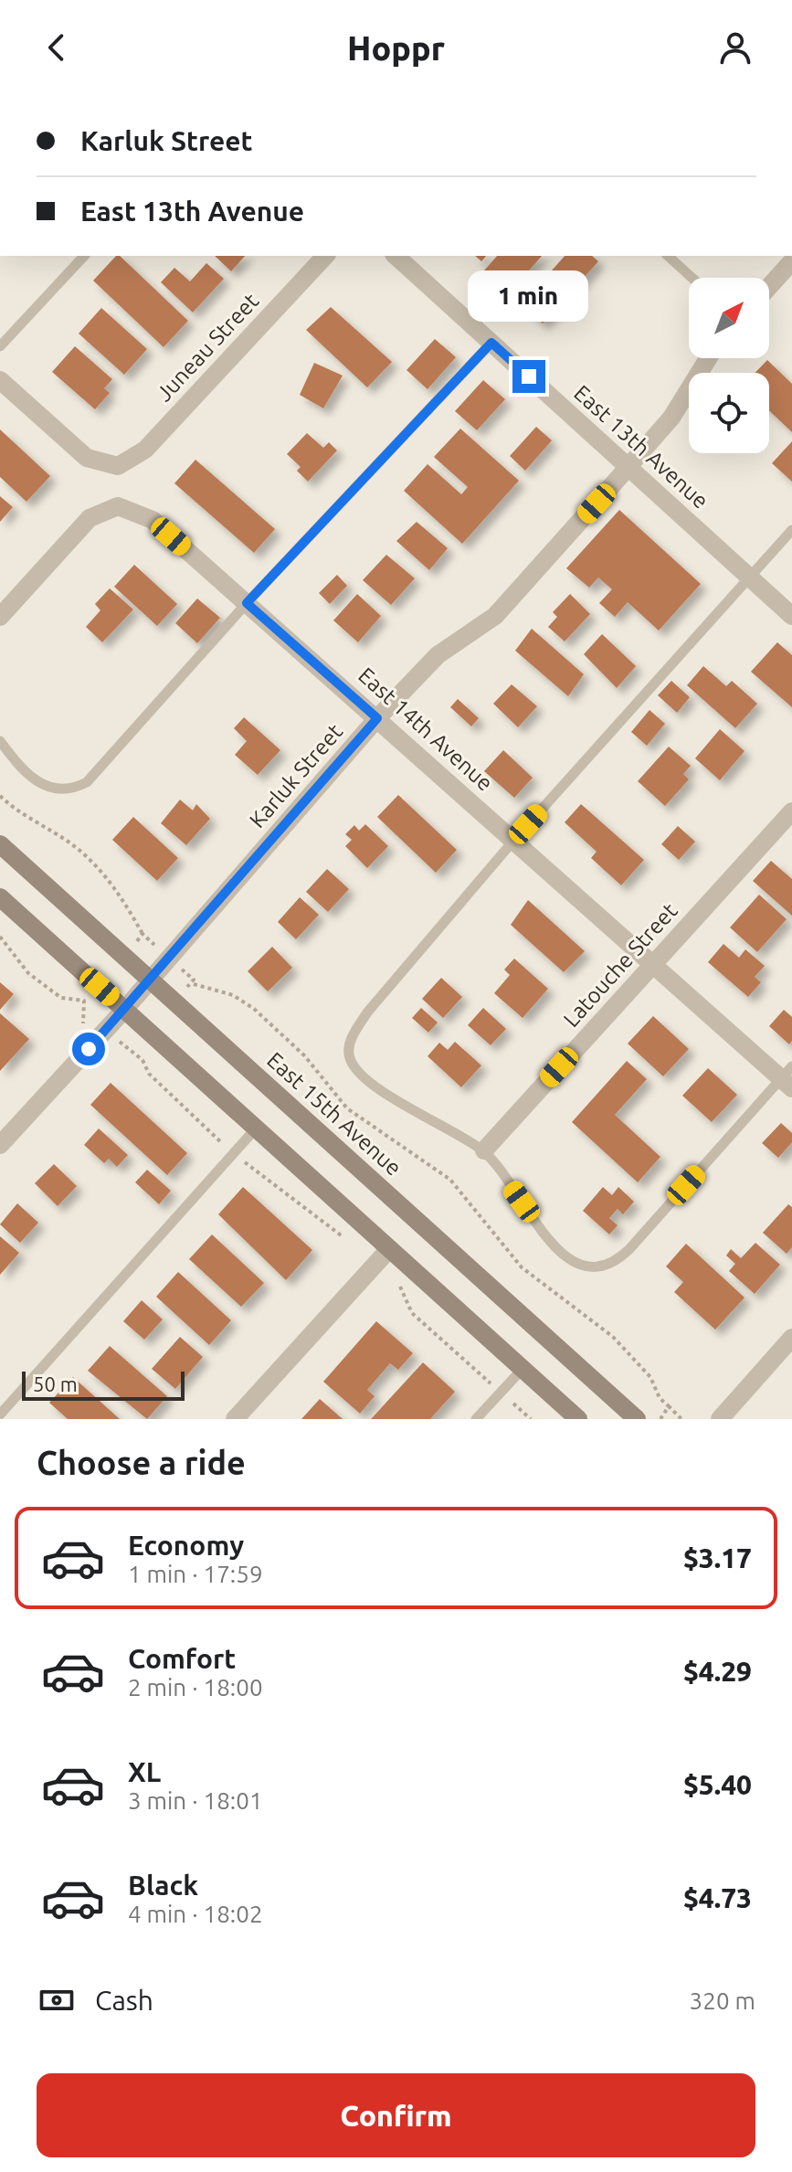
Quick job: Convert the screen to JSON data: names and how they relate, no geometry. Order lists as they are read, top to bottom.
{
  "streets": {
    "main road": ["East 15th Avenue"],
    "street": [
      "Juneau Street",
      "East 13th Avenue",
      "East 14th Avenue",
      "Karluk Street",
      "Latouche Street"
    ]
  },
  "crossings": [
    ["East 13th Avenue", "Karluk Street"],
    ["East 14th Avenue", "Karluk Street"],
    ["East 14th Avenue", "Latouche Street"],
    ["Karluk Street", "East 15th Avenue"]
  ],
  "scale_bar": "50 m",
  "north": "top right",
  "page": {
    "header": "Hoppr",
    "banner": ["Karluk Street", "East 13th Avenue"],
    "bubble": "1 min",
    "scale": "50 m",
    "heading": "Choose a ride",
    "list": [
      {
        "name": "Economy",
        "note": "1 min · 17:59",
        "value": "$3.17"
      },
      {
        "name": "Comfort",
        "note": "2 min · 18:00",
        "value": "$4.29"
      },
      {
        "name": "XL",
        "note": "3 min · 18:01",
        "value": "$5.40"
      },
      {
        "name": "Black",
        "note": "4 min · 18:02",
        "value": "$4.73"
      }
    ],
    "pay": ["Cash", "320 m"],
    "buttons": "Confirm"
  }
}
